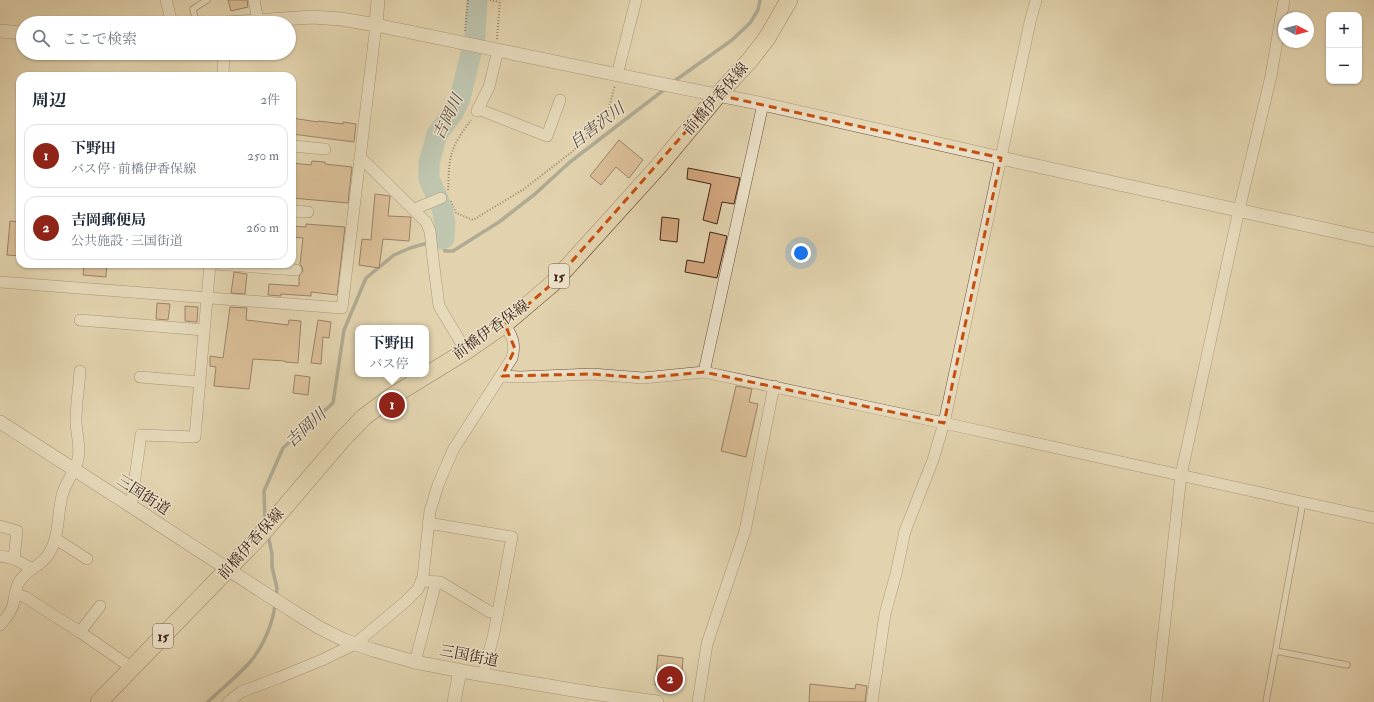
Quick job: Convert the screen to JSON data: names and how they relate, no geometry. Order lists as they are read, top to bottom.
{
  "streets": {
    "main road": ["前橋伊香保線", "15"],
    "street": ["三国街道"]
  },
  "crossings": [
    ["前橋伊香保線", "三国街道"]
  ],
  "water": ["吉岡川", "自害沢川"],
  "north": "right",
  "page": {
    "map_buttons": ["+", "−"],
    "search": "ここで検索",
    "heading": ["周辺", "2件"],
    "list": [
      {
        "mark": "1",
        "name": "下野田",
        "note": "バス停 · 前橋伊香保線",
        "value": "250 m"
      },
      {
        "mark": "2",
        "name": "吉岡郵便局",
        "note": "公共施設 · 三国街道",
        "value": "260 m"
      }
    ],
    "popup": ["下野田", "バス停"],
    "pins": ["1", "2"]
  }
}
